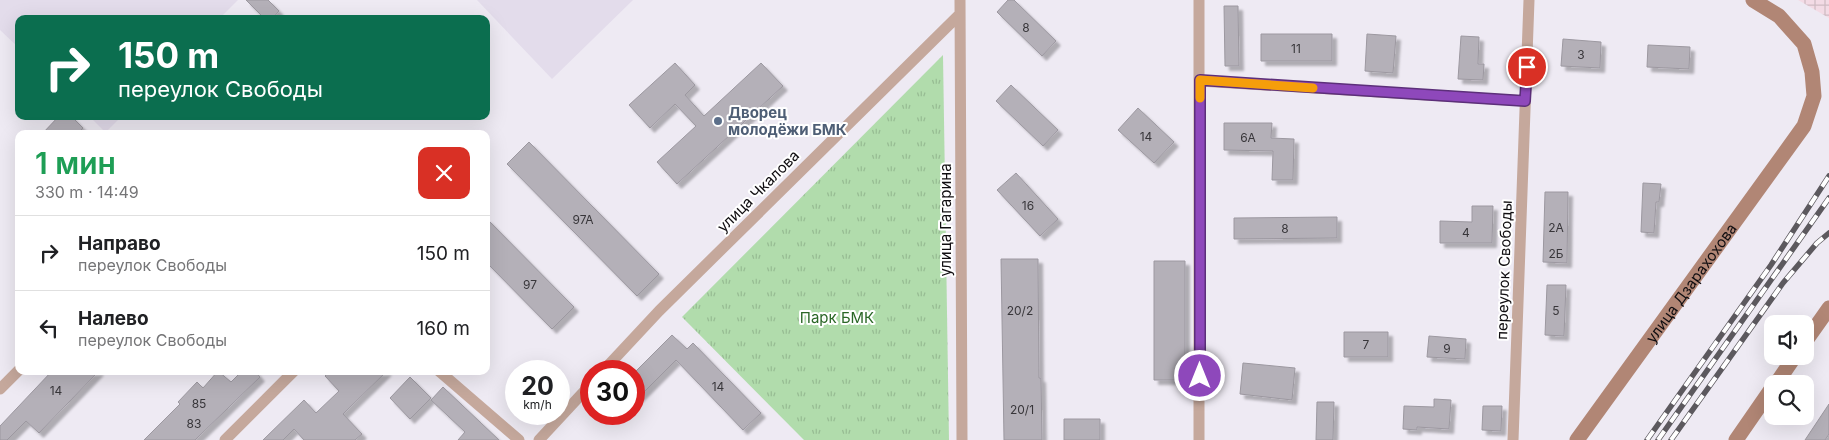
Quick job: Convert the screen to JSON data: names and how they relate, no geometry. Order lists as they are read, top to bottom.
{
  "streets": {
    "street": [
      "улица Чкалова",
      "улица Гагарина",
      "переулок Свободы",
      "улица Дзарахохова"
    ]
  },
  "crossings": [
    ["улица Чкалова", "улица Гагарина"]
  ],
  "parks": ["Парк БМК"],
  "places": ["Дворец молодёжи БМК"],
  "house_numbers": [
    "8",
    "11",
    "3",
    "14",
    "6А",
    "16",
    "97А",
    "2А",
    "8",
    "4",
    "2Б",
    "97",
    "20/2",
    "5",
    "7",
    "9",
    "14",
    "14",
    "85",
    "20/1",
    "83"
  ],
  "page": {
    "turn": ["150 m", "переулок Свободы"],
    "heading": ["1 мин", "330 m · 14:49"],
    "list": [
      {
        "name": "Направо",
        "note": "переулок Свободы",
        "value": "150 m"
      },
      {
        "name": "Налево",
        "note": "переулок Свободы",
        "value": "160 m"
      }
    ],
    "speed": "20 km/h",
    "limit": "30"
  }
}
